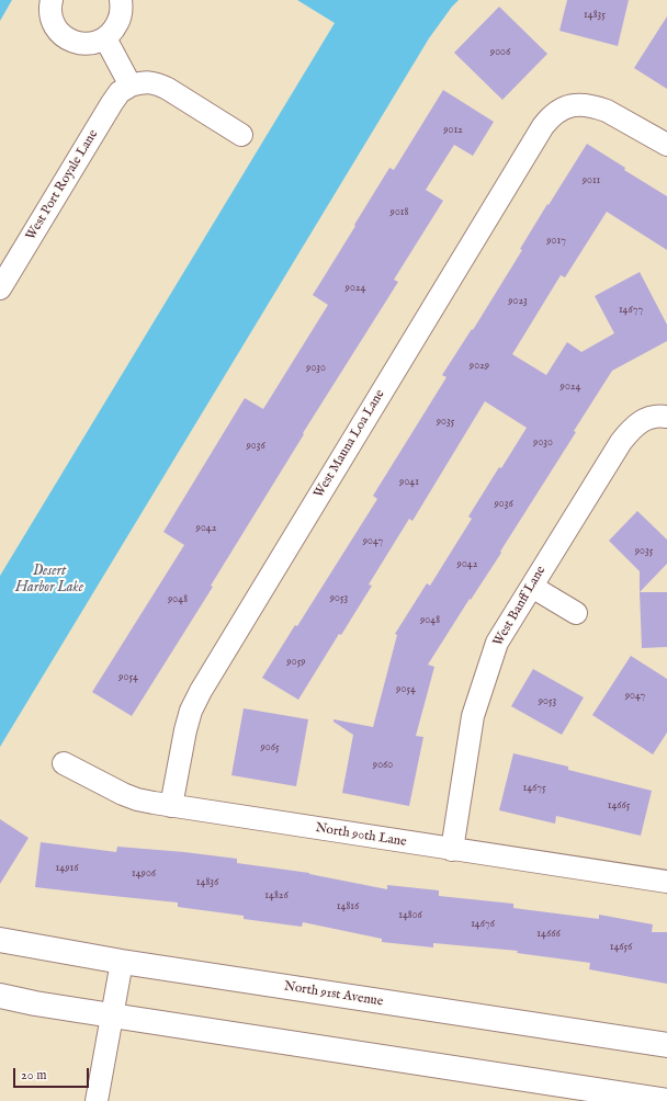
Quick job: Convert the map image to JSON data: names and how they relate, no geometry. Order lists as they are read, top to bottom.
{
  "streets": {
    "main road": ["North 91st Avenue"],
    "street": [
      "West Port Royale Lane",
      "West Mauna Loa Lane",
      "West Banff Lane",
      "North 90th Lane"
    ]
  },
  "crossings": [
    ["West Mauna Loa Lane", "North 90th Lane"],
    ["West Banff Lane", "North 90th Lane"]
  ],
  "water": ["Desert Harbor Lake"],
  "house_numbers": [
    "14835",
    "9006",
    "9012",
    "9011",
    "9018",
    "9017",
    "9024",
    "9023",
    "14677",
    "9029",
    "9030",
    "9024",
    "9035",
    "9030",
    "9036",
    "9041",
    "9036",
    "9042",
    "9047",
    "9035",
    "9042",
    "9053",
    "9048",
    "9048",
    "9059",
    "9054",
    "9054",
    "9047",
    "9053",
    "9065",
    "9060",
    "14675",
    "14665",
    "14916",
    "14906",
    "14836",
    "14826",
    "14816",
    "14806",
    "14676",
    "14666",
    "14656"
  ],
  "scale_bar": "20 m"
}
